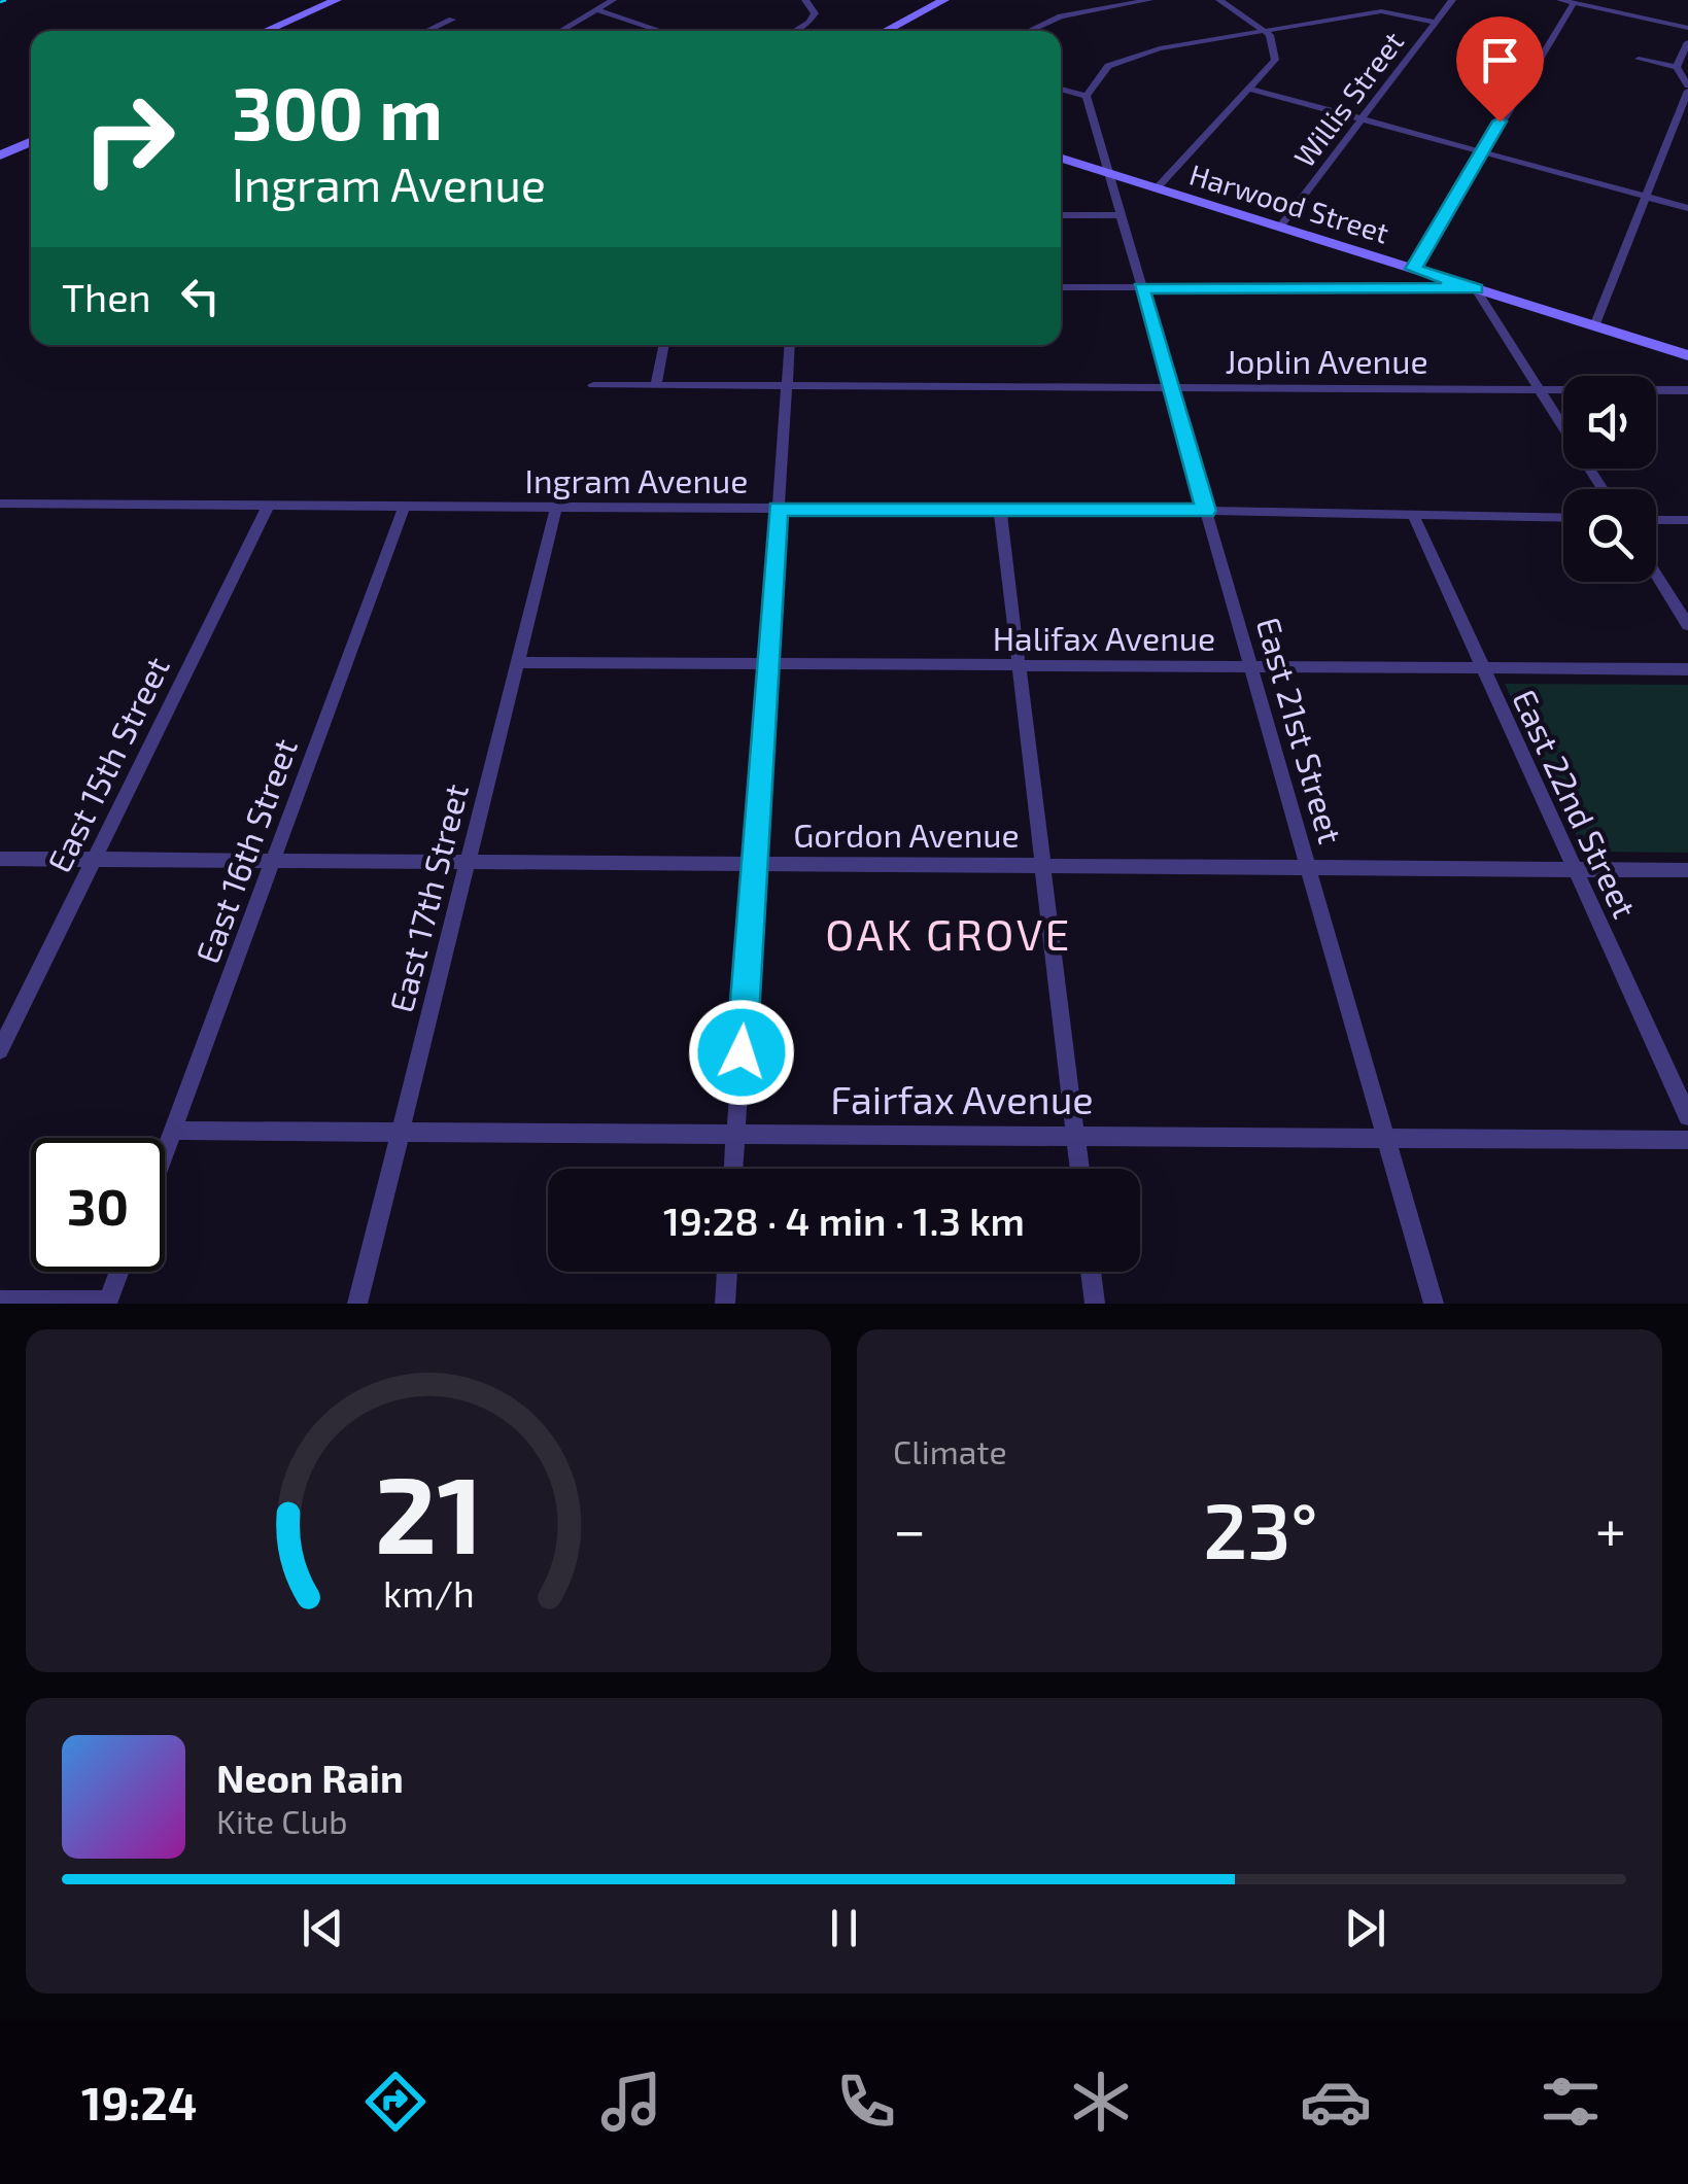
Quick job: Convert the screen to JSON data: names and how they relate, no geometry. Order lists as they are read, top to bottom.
{
  "streets": {
    "street": [
      "Willis Street",
      "Harwood Street",
      "Joplin Avenue",
      "Ingram Avenue",
      "Halifax Avenue",
      "East 21st Street",
      "East 15th Street",
      "East 22nd Street",
      "Gordon Avenue",
      "East 16th Street",
      "East 17th Street",
      "Fairfax Avenue"
    ]
  },
  "crossings": [
    ["Willis Street", "Harwood Street"],
    ["Harwood Street", "East 21st Street"],
    ["Joplin Avenue", "East 21st Street"],
    ["Ingram Avenue", "East 21st Street"],
    ["Ingram Avenue", "East 15th Street"],
    ["Ingram Avenue", "East 22nd Street"],
    ["Ingram Avenue", "East 16th Street"],
    ["Ingram Avenue", "East 17th Street"],
    ["Halifax Avenue", "East 21st Street"],
    ["Halifax Avenue", "East 22nd Street"],
    ["Halifax Avenue", "East 17th Street"],
    ["East 21st Street", "Gordon Avenue"],
    ["East 21st Street", "Fairfax Avenue"],
    ["East 15th Street", "Gordon Avenue"],
    ["East 22nd Street", "Gordon Avenue"],
    ["Gordon Avenue", "East 16th Street"],
    ["Gordon Avenue", "East 17th Street"],
    ["East 16th Street", "Fairfax Avenue"],
    ["East 17th Street", "Fairfax Avenue"]
  ],
  "districts": ["OAK GROVE"],
  "page": {
    "turn": ["300 m", "Ingram Avenue"],
    "then": "Then",
    "limit": "30",
    "trip": "19:28 · 4 min · 1.3 km",
    "tile": "Climate",
    "heat": ["−", "23°", "+"],
    "song": ["Neon Rain", "Kite Club"],
    "tabs": "19:24",
    "gauge": ["21", "km/h"]
  }
}
